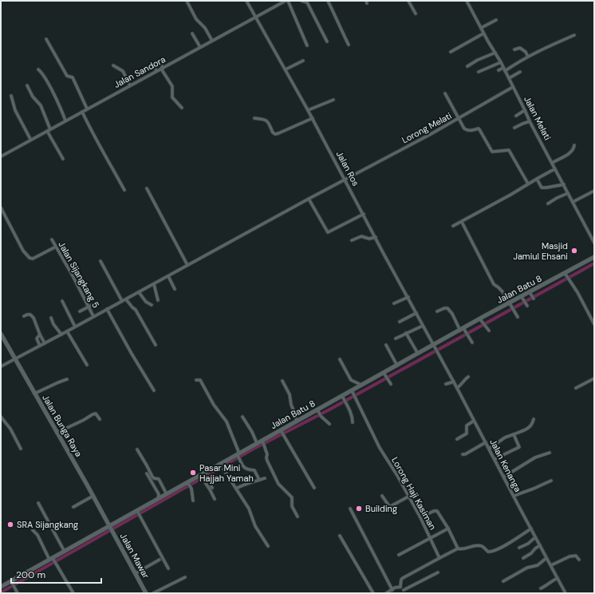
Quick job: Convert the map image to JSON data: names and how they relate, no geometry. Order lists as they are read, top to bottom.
{
  "streets": {
    "street": [
      "Jalan Sandora",
      "Jalan Melati",
      "Lorong Melati",
      "Jalan Ros",
      "Jalan Sijangkang 5",
      "Jalan Batu 8",
      "Jalan Bunga Raya",
      "Jalan Kenanga",
      "Lorong Haji Kasiman",
      "Jalan Mawar"
    ]
  },
  "crossings": [
    ["Jalan Sandora", "Jalan Ros"],
    ["Jalan Melati", "Lorong Melati"],
    ["Lorong Melati", "Jalan Ros"],
    ["Lorong Melati", "Jalan Sijangkang 5"],
    ["Lorong Melati", "Jalan Bunga Raya"],
    ["Jalan Ros", "Jalan Batu 8"],
    ["Jalan Ros", "Jalan Kenanga"],
    ["Jalan Batu 8", "Jalan Bunga Raya"],
    ["Jalan Batu 8", "Jalan Kenanga"],
    ["Jalan Batu 8", "Lorong Haji Kasiman"],
    ["Jalan Batu 8", "Jalan Mawar"],
    ["Jalan Bunga Raya", "Jalan Mawar"]
  ],
  "places": [
    "Masjid Jamiul Ehsani",
    "Pasar Mini Hajjah Yamah",
    "Building",
    "SRA Sijangkang"
  ],
  "scale_bar": "200 m"
}
